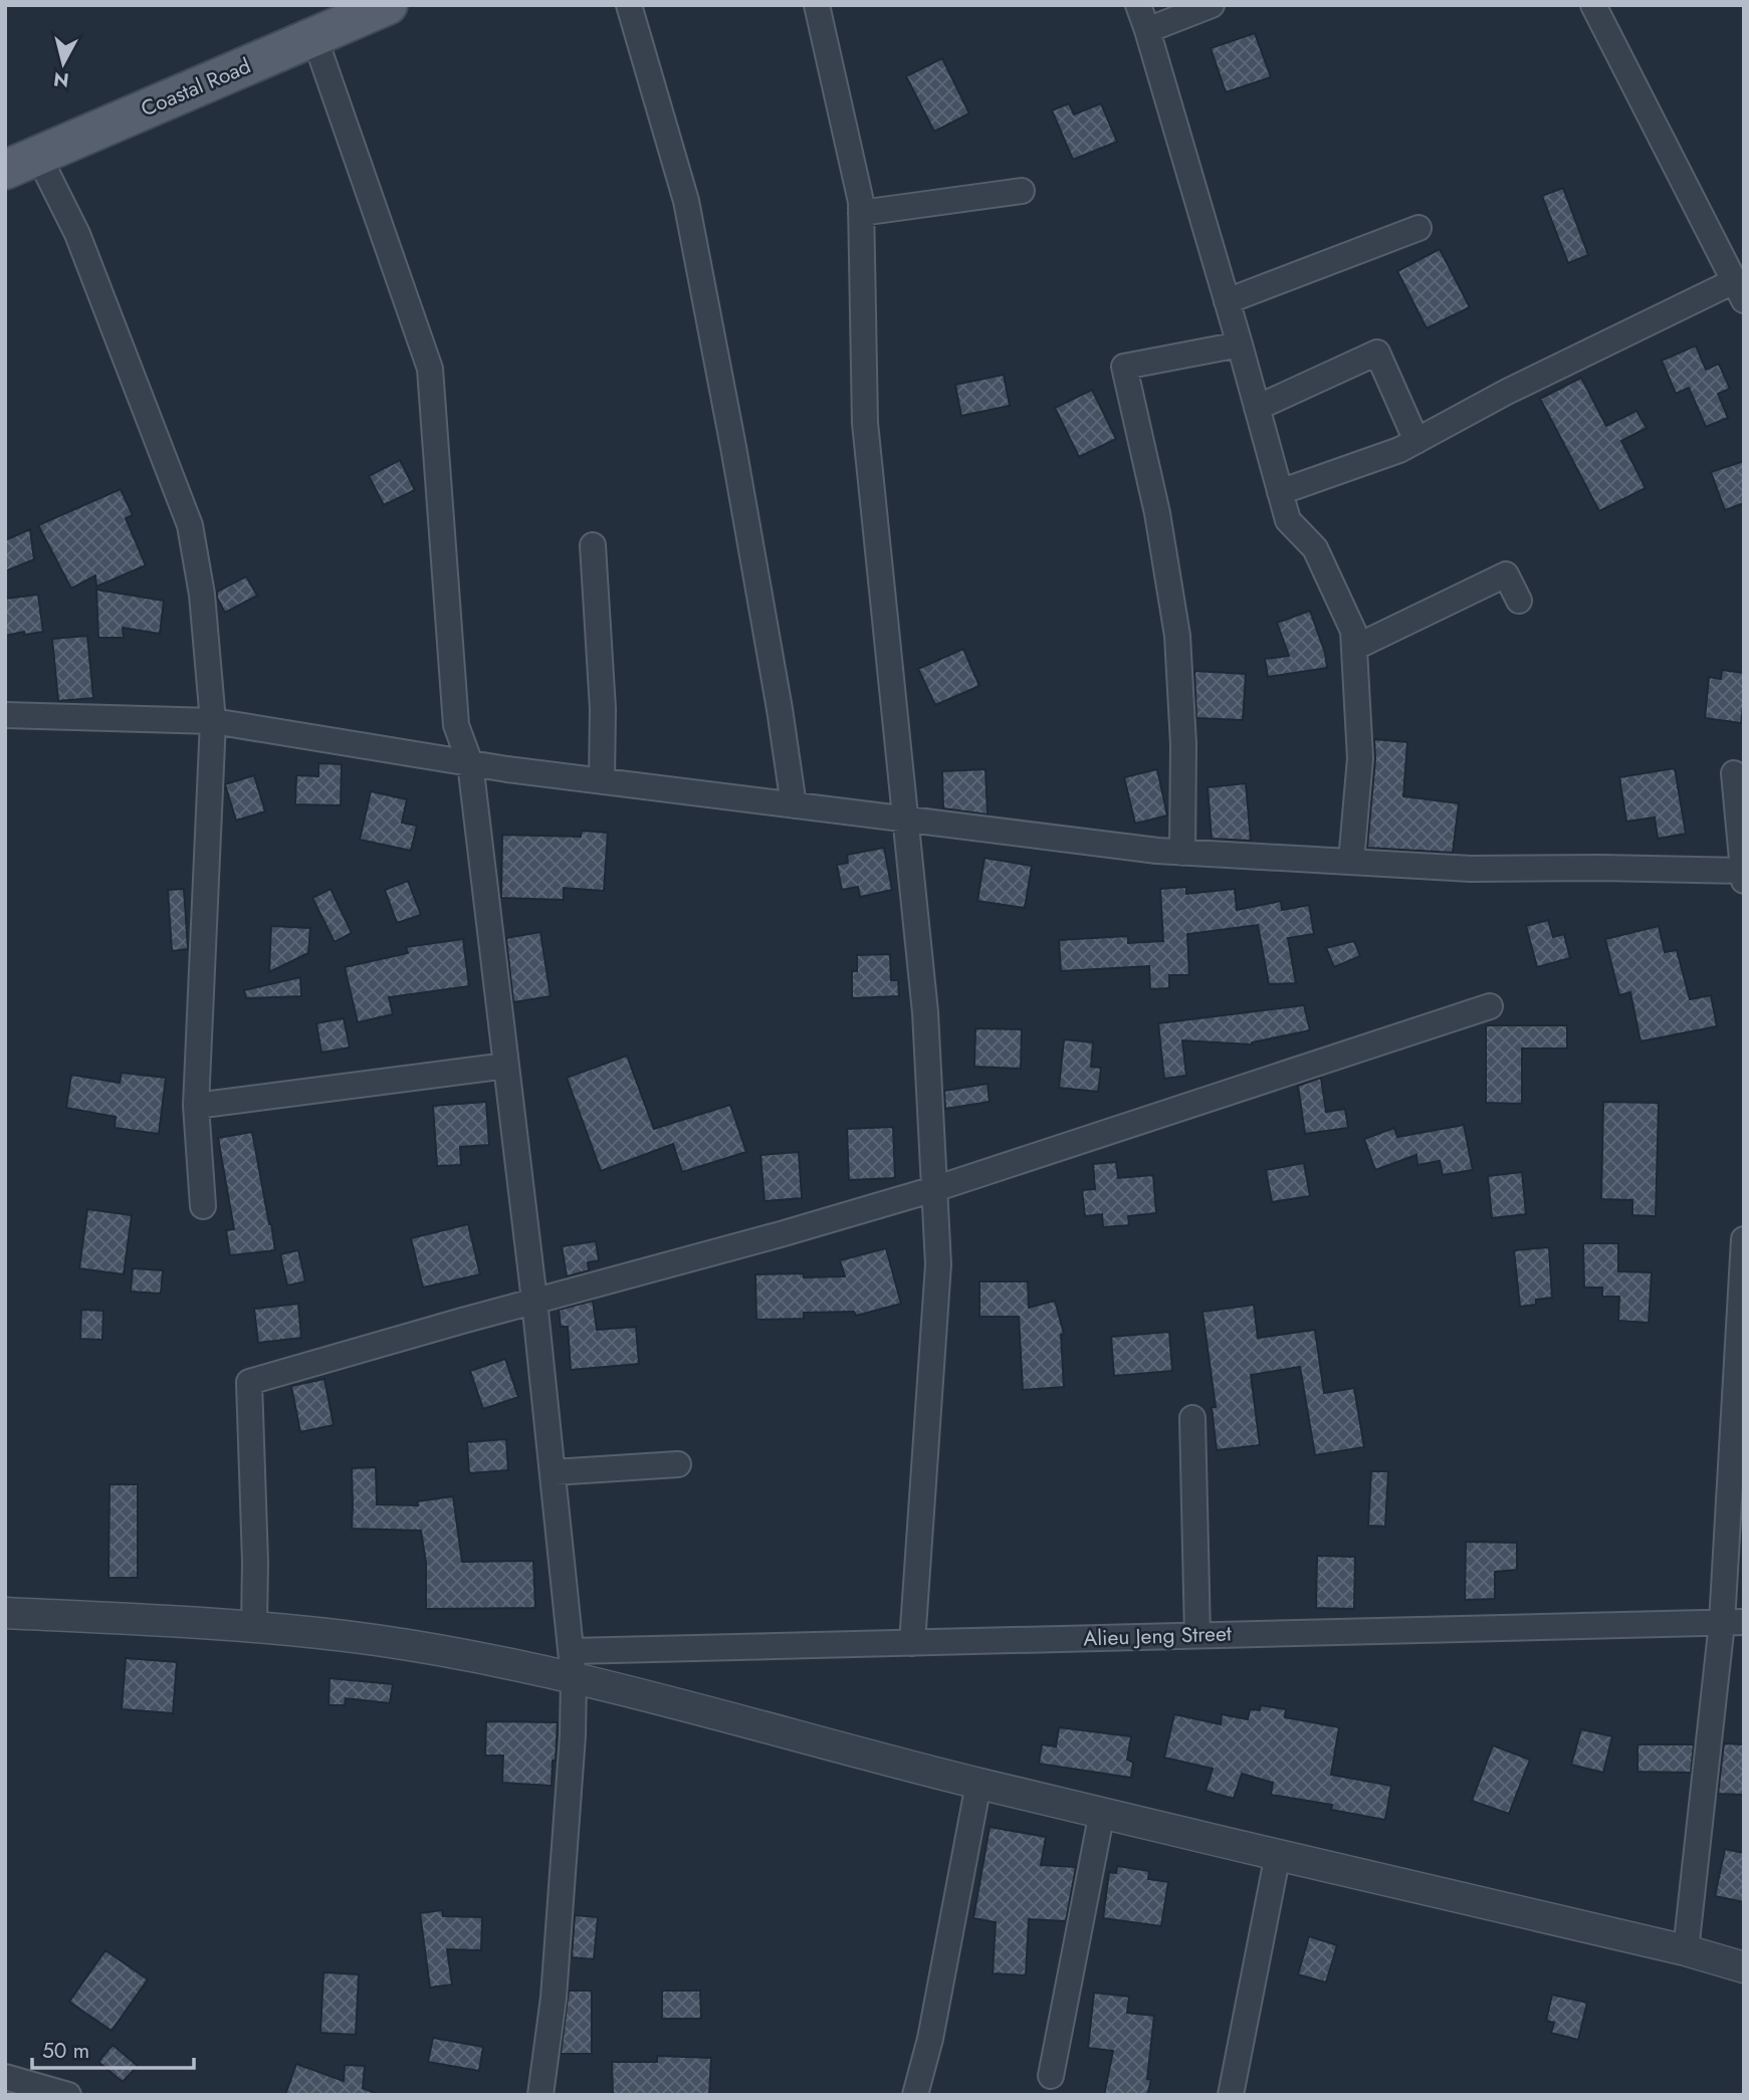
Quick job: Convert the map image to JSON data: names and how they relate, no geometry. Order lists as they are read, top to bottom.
{
  "streets": {
    "main road": ["Coastal Road"],
    "street": ["Alieu Jeng Street"]
  },
  "scale_bar": "50 m",
  "north": "bottom"
}
